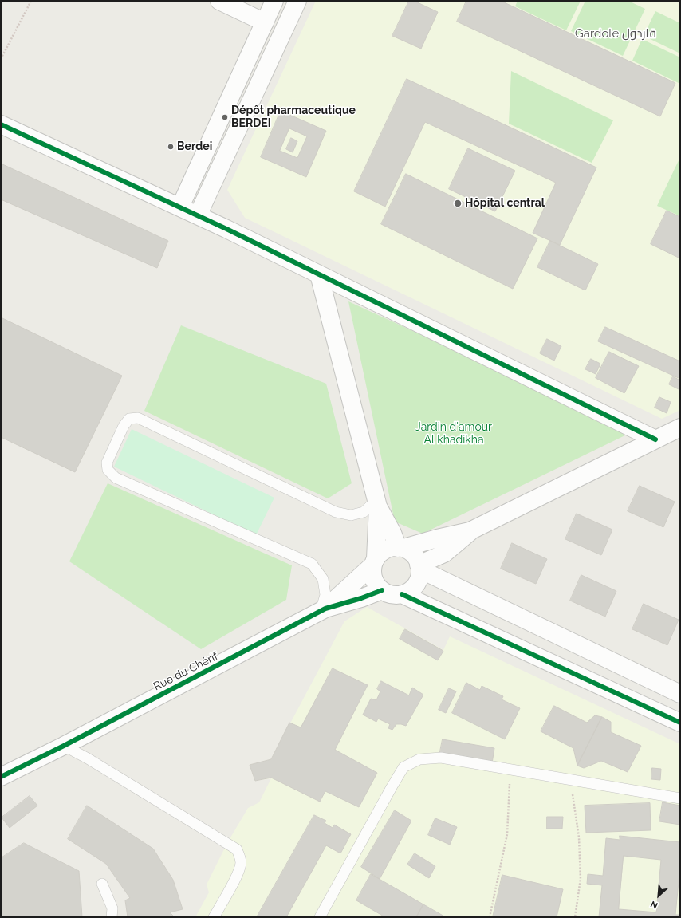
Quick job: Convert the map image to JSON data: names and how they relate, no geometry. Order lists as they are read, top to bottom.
{
  "streets": {
    "street": ["Rue du Chérif"]
  },
  "districts": ["Gardole قاردول"],
  "parks": ["Jardin d'amour Al khadikha"],
  "places": ["Dépôt pharmaceutique BERDEI", "Berdei", "Hôpital central"],
  "north": "bottom left"
}
